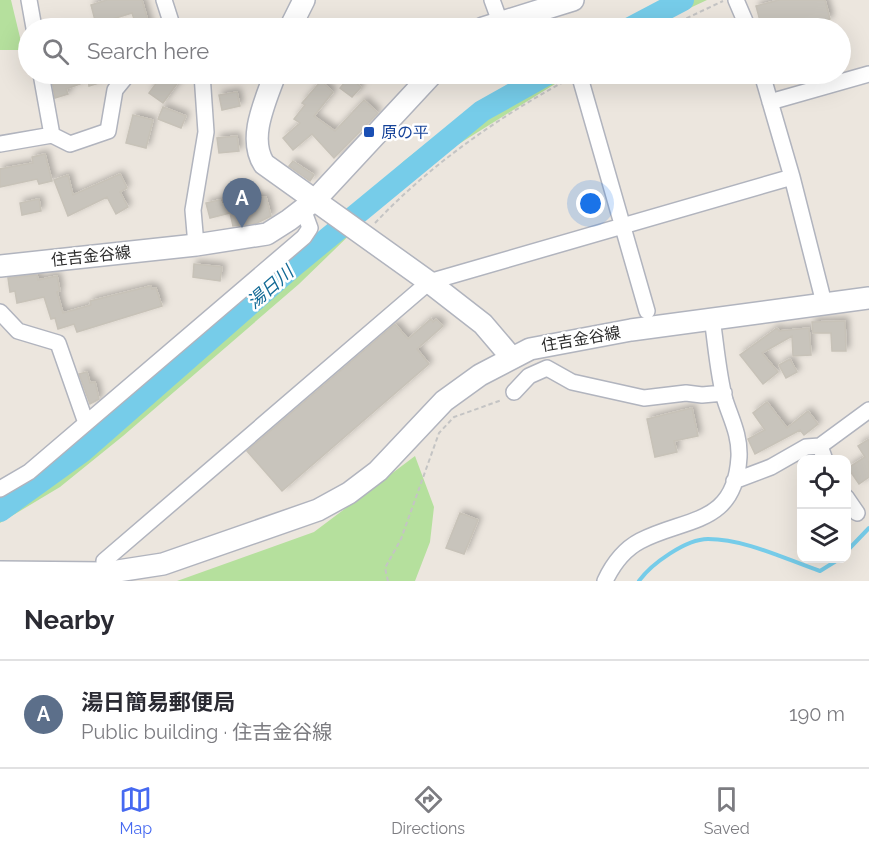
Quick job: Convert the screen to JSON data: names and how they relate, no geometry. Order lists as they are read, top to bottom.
{
  "streets": {
    "main road": ["住吉金谷線"]
  },
  "water": ["湯日川"],
  "places": {
    "transit": ["原の平"]
  },
  "page": {
    "search": "Search here",
    "pins": "A",
    "heading": "Nearby",
    "list": [
      {
        "mark": "A",
        "name": "湯日簡易郵便局",
        "note": "Public building · 住吉金谷線",
        "value": "190 m"
      }
    ],
    "nav": ["Map", "Directions", "Saved"]
  }
}
